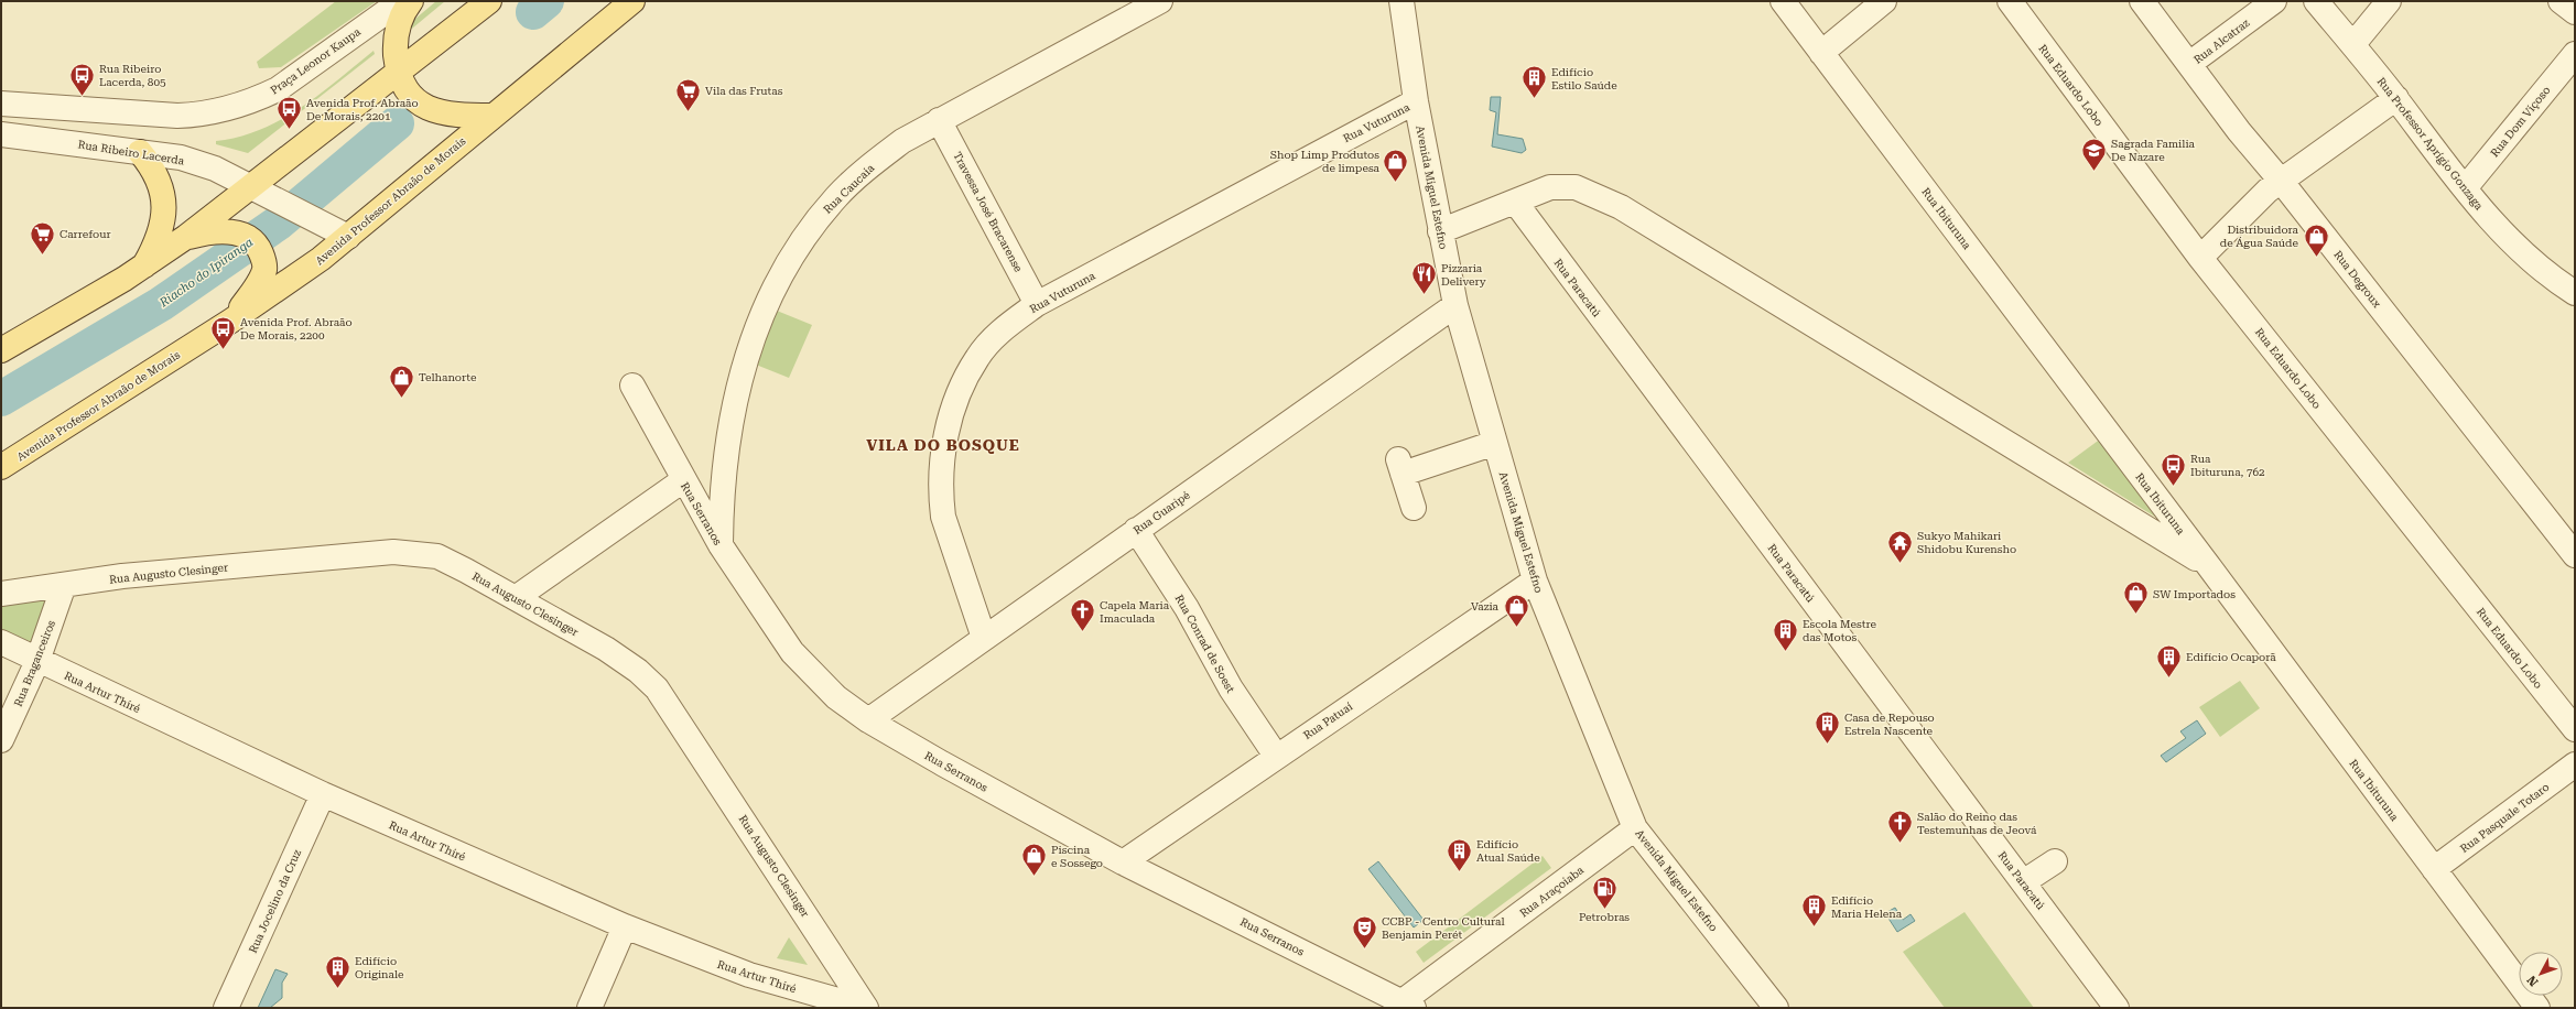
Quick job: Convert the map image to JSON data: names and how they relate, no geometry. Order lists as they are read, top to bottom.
{
  "streets": {
    "main road": ["Avenida Professor Abraão de Morais"],
    "street": [
      "Rua Alcatraz",
      "Praça Leonor Kaupa",
      "Rua Eduardo Lobo",
      "Rua Dom Viçoso",
      "Rua Vuturuna",
      "Rua Professor Aprígio Gonzaga",
      "Rua Ribeiro Lacerda",
      "Avenida Miguel Estefno",
      "Rua Caucaia",
      "Travessa José Bracarense",
      "Rua Ibituruna",
      "Rua Degroux",
      "Rua Paracatú",
      "Rua Guaripé",
      "Rua Serranos",
      "Rua Augusto Clesinger",
      "Rua Conrad de Soest",
      "Rua Braganceiros",
      "Rua Artur Thiré",
      "Rua Patuaí",
      "Rua Pasquale Totaro",
      "Rua Araçoiaba",
      "Rua Jocelino da Cruz"
    ]
  },
  "crossings": [
    ["Rua Alcatraz", "Rua Degroux"],
    ["Rua Dom Viçoso", "Rua Professor Aprígio Gonzaga"],
    ["Rua Vuturuna", "Avenida Miguel Estefno"],
    ["Rua Vuturuna", "Travessa José Bracarense"],
    ["Rua Vuturuna", "Rua Guaripé"],
    ["Rua Ribeiro Lacerda", "Avenida Professor Abraão de Morais"],
    ["Avenida Miguel Estefno", "Rua Guaripé"],
    ["Avenida Miguel Estefno", "Rua Patuaí"],
    ["Avenida Miguel Estefno", "Rua Araçoiaba"],
    ["Rua Caucaia", "Travessa José Bracarense"],
    ["Rua Caucaia", "Rua Serranos"],
    ["Rua Ibituruna", "Rua Pasquale Totaro"],
    ["Rua Guaripé", "Rua Serranos"],
    ["Rua Guaripé", "Rua Conrad de Soest"],
    ["Rua Serranos", "Rua Patuaí"],
    ["Rua Serranos", "Rua Araçoiaba"],
    ["Rua Augusto Clesinger", "Rua Braganceiros"],
    ["Rua Augusto Clesinger", "Rua Artur Thiré"],
    ["Rua Conrad de Soest", "Rua Patuaí"],
    ["Rua Braganceiros", "Rua Artur Thiré"],
    ["Rua Artur Thiré", "Rua Jocelino da Cruz"]
  ],
  "districts": ["VILA DO BOSQUE"],
  "water": ["Riacho do Ipiranga"],
  "places": {
    "bus stop": [
      "Rua Ribeiro Lacerda, 805",
      "Avenida Prof. Abraão De Morais, 2201",
      "Avenida Prof. Abraão De Morais, 2200",
      "Rua Ibituruna, 762"
    ],
    "building": [
      "Edifício Estilo Saúde",
      "Escola Mestre das Motos",
      "Edifício Ocaporã",
      "Casa de Repouso Estrela Nascente",
      "Edifício Atual Saúde",
      "Edifício Maria Helena",
      "Edifício Originale"
    ],
    "supermarket": ["Vila das Frutas", "Carrefour"],
    "school or university": ["Sagrada Familia De Nazare"],
    "shop": [
      "Shop Limp Produtos de limpesa",
      "Distribuidora de Água Saúde",
      "Telhanorte",
      "SW Importados",
      "Vazia",
      "Piscina e Sossego"
    ],
    "restaurant": ["Pizzaria Delivery"],
    "temple": ["Sukyo Mahikari Shidobu Kurensho"],
    "church": ["Capela Maria Imaculada", "Salão do Reino das Testemunhas de Jeová"],
    "fuel station": ["Petrobras"],
    "theatre": ["CCBP - Centro Cultural Benjamin Perét"]
  },
  "north": "bottom left"
}
